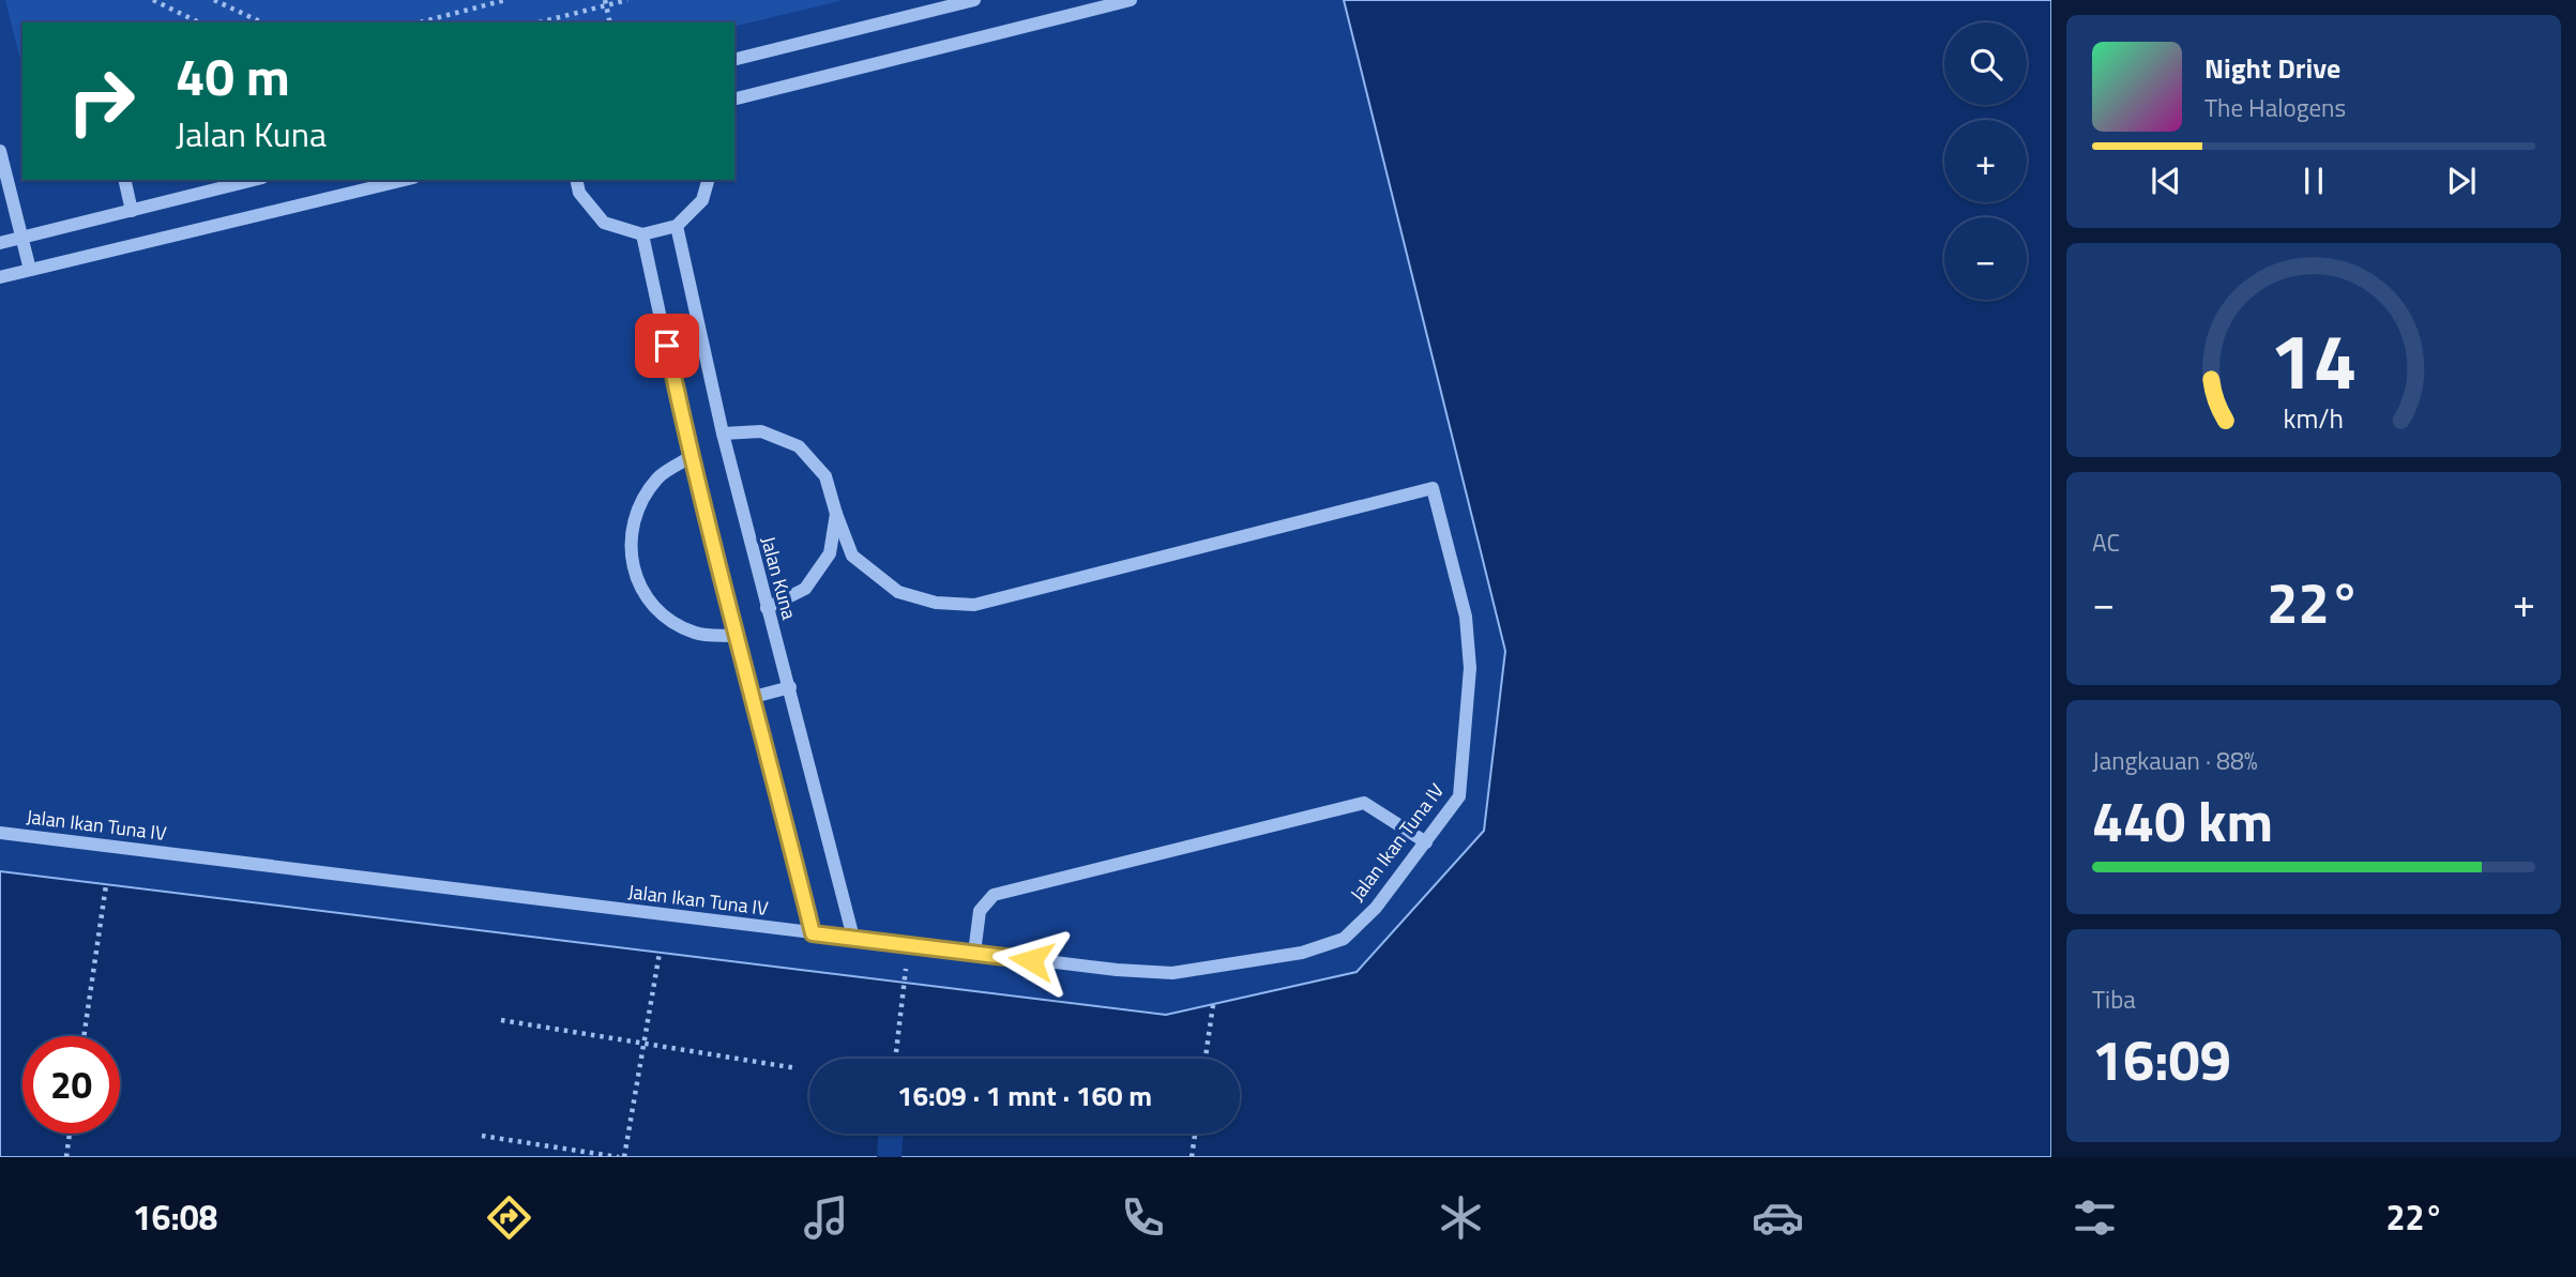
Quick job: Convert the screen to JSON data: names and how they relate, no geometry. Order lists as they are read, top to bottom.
{
  "streets": {
    "lane": ["Jalan Kuna", "Jalan Ikan Tuna IV"]
  },
  "crossings": [
    ["Jalan Kuna", "Jalan Ikan Tuna IV"]
  ],
  "page": {
    "map_buttons": ["+", "−"],
    "turn": ["40 m", "Jalan Kuna"],
    "song": ["Night Drive", "The Halogens"],
    "tile": [
      "AC",
      ["Jangkauan · 88%", "440 km"],
      ["Tiba", "16:09"]
    ],
    "heat": ["−", "22°", "+"],
    "limit": "20",
    "trip": "16:09 · 1 mnt · 160 m",
    "tabs": ["16:08", "22°"],
    "gauge": ["14", "km/h"]
  }
}
